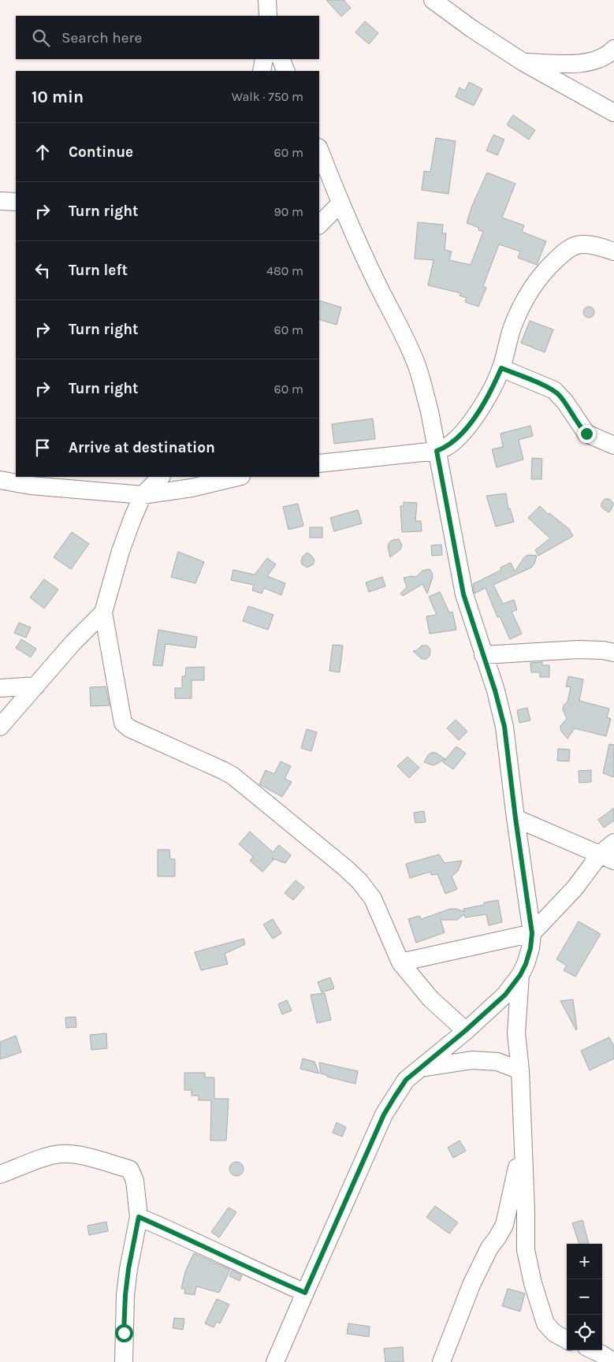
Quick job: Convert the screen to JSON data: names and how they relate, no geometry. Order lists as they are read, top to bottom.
{
  "page": {
    "search": "Search here",
    "heading": ["10 min", "Walk · 750 m"],
    "list": [
      ["Continue", "60 m"],
      ["Turn right", "90 m"],
      ["Turn left", "480 m"],
      ["Turn right", "60 m"],
      ["Turn right", "60 m"],
      "Arrive at destination"
    ],
    "map_buttons": ["+", "−"]
  }
}
